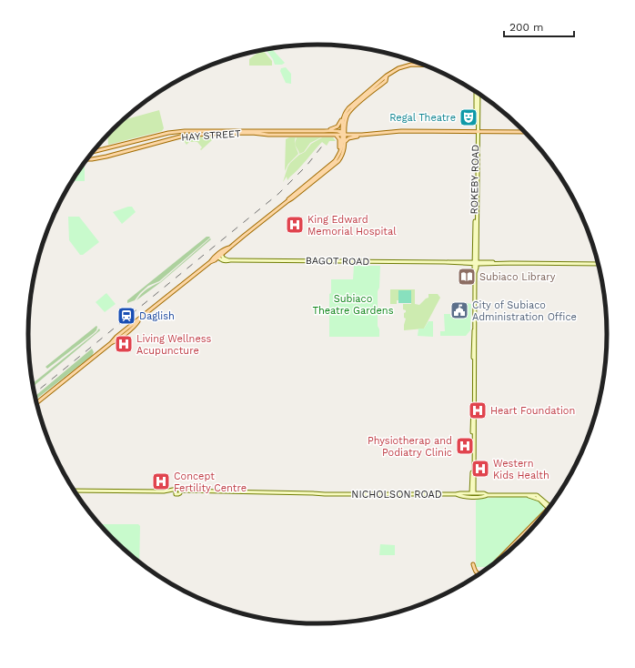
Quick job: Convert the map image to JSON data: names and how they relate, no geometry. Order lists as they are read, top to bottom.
{
  "streets": {
    "main road": [
      "HAY STREET",
      "ROKEBY ROAD",
      "BAGOT ROAD",
      "NICHOLSON ROAD"
    ]
  },
  "crossings": [
    ["HAY STREET", "ROKEBY ROAD"],
    ["ROKEBY ROAD", "BAGOT ROAD"],
    ["ROKEBY ROAD", "NICHOLSON ROAD"]
  ],
  "parks": ["Subiaco Theatre Gardens"],
  "places": {
    "theatre": ["Regal Theatre"],
    "hospital": [
      "King Edward Memorial Hospital",
      "Living Wellness Acupuncture",
      "Heart Foundation",
      "Physiotherap and Podiatry Clinic",
      "Western Kids Health",
      "Concept Fertility Centre"
    ],
    "library": ["Subiaco Library"],
    "public building": ["City of Subiaco Administration Office"],
    "station": ["Daglish"]
  },
  "scale_bar": "200 m"
}
